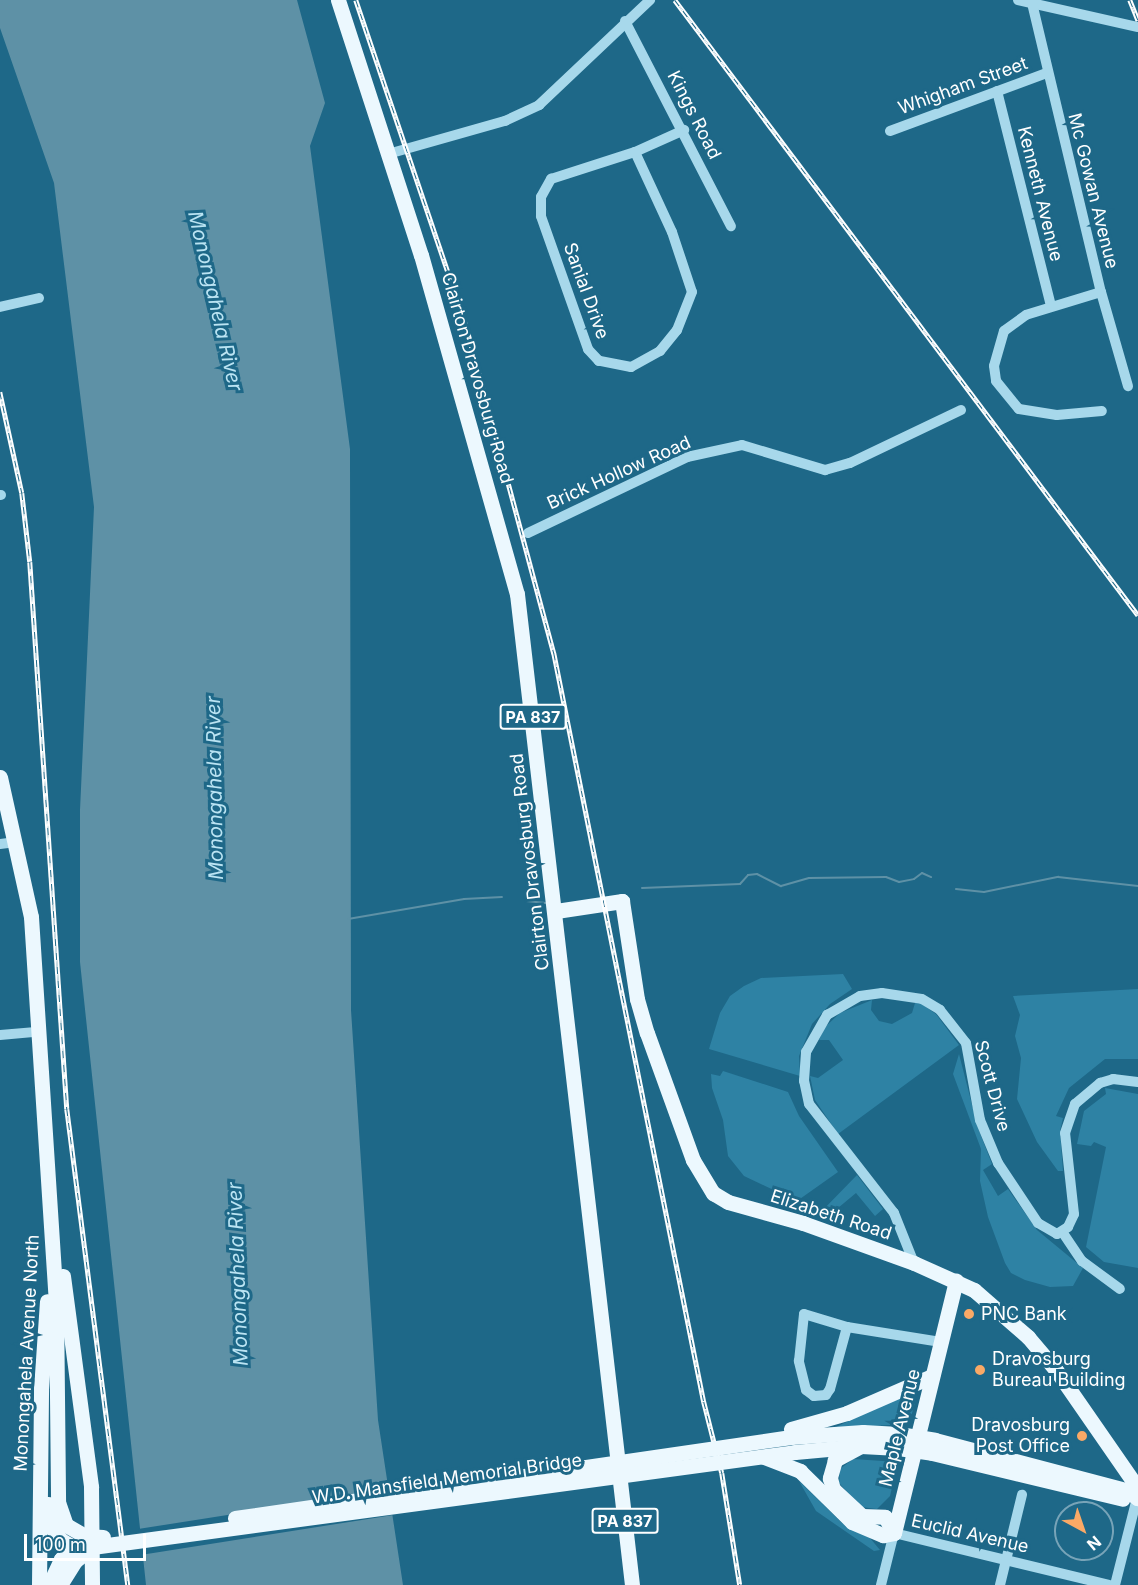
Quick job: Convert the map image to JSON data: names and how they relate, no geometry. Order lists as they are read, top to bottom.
{
  "streets": {
    "main road": [
      "Clairton Dravosburg Road",
      "PA 837",
      "Elizabeth Road",
      "Monongahela Avenue North",
      "Maple Avenue",
      "W.D. Mansfield Memorial Bridge"
    ],
    "street": [
      "Whigham Street",
      "Kings Road",
      "Mc Gowan Avenue",
      "Kenneth Avenue",
      "Sanial Drive",
      "Brick Hollow Road",
      "Scott Drive",
      "Euclid Avenue"
    ]
  },
  "crossings": [
    ["Whigham Street", "Mc Gowan Avenue"],
    ["Whigham Street", "Kenneth Avenue"],
    ["Kings Road", "Sanial Drive"],
    ["Clairton Dravosburg Road", "PA 837"],
    ["Clairton Dravosburg Road", "Elizabeth Road"],
    ["Clairton Dravosburg Road", "W.D. Mansfield Memorial Bridge"],
    ["PA 837", "W.D. Mansfield Memorial Bridge"],
    ["Scott Drive", "Elizabeth Road"],
    ["Elizabeth Road", "Maple Avenue"],
    ["Maple Avenue", "Euclid Avenue"]
  ],
  "water": ["Monongahela River"],
  "places": ["PNC Bank", "Dravosburg Bureau Building", "Dravosburg Post Office"],
  "scale_bar": "100 m",
  "north": "bottom right"
}
